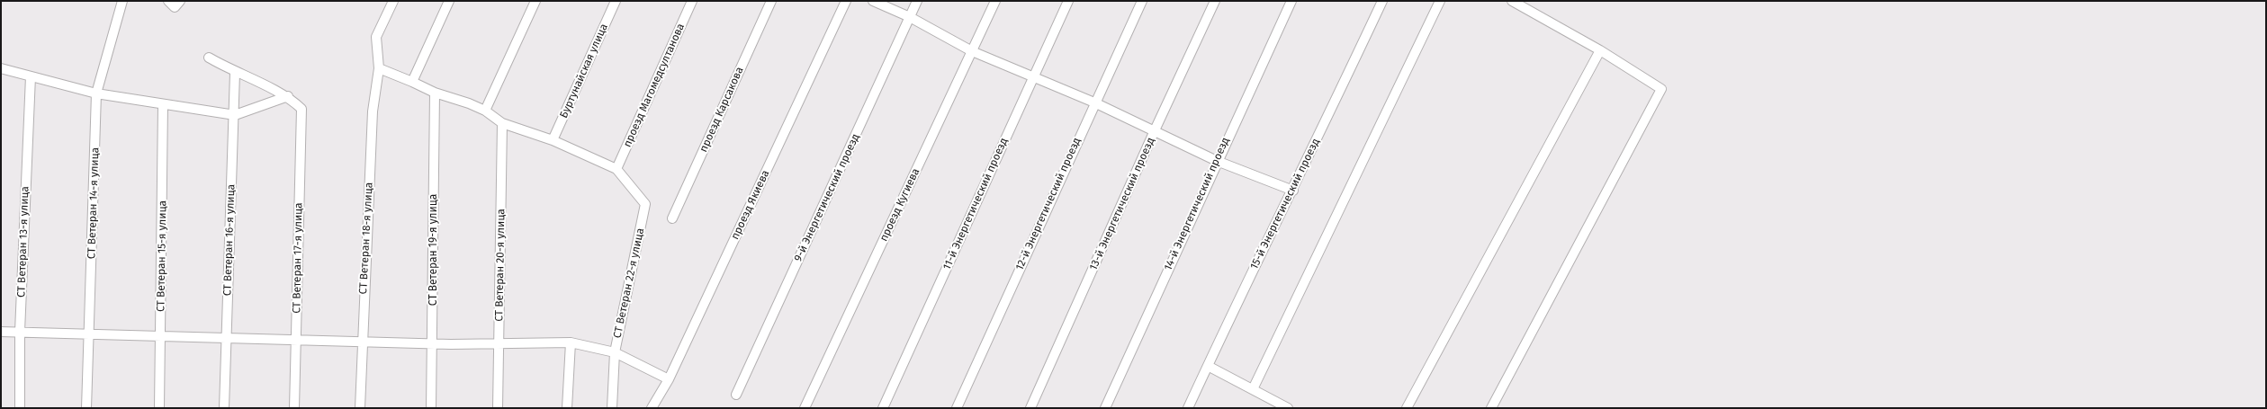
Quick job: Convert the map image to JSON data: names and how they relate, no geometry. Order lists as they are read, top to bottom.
{
  "streets": {
    "street": [
      "Буртунайская улица",
      "проезд Магомедсултанова",
      "проезд Карсакова",
      "9-й Энергетический проезд",
      "СТ Ветеран 14-я улица",
      "11-й Энергетический проезд",
      "12-й Энергетический проезд",
      "13-й Энергетический проезд",
      "14-й Энергетический проезд",
      "15-й Энергетический проезд",
      "проезд Якиева",
      "проезд Кугиева",
      "СТ Ветеран 18-я улица",
      "СТ Ветеран 16-я улица",
      "СТ Ветеран 13-я улица",
      "СТ Ветеран 19-я улица",
      "СТ Ветеран 15-я улица",
      "СТ Ветеран 17-я улица",
      "СТ Ветеран 20-я улица",
      "СТ Ветеран 22-я улица"
    ]
  },
  "crossings": [
    ["проезд Магомедсултанова", "СТ Ветеран 22-я улица"]
  ]
}
